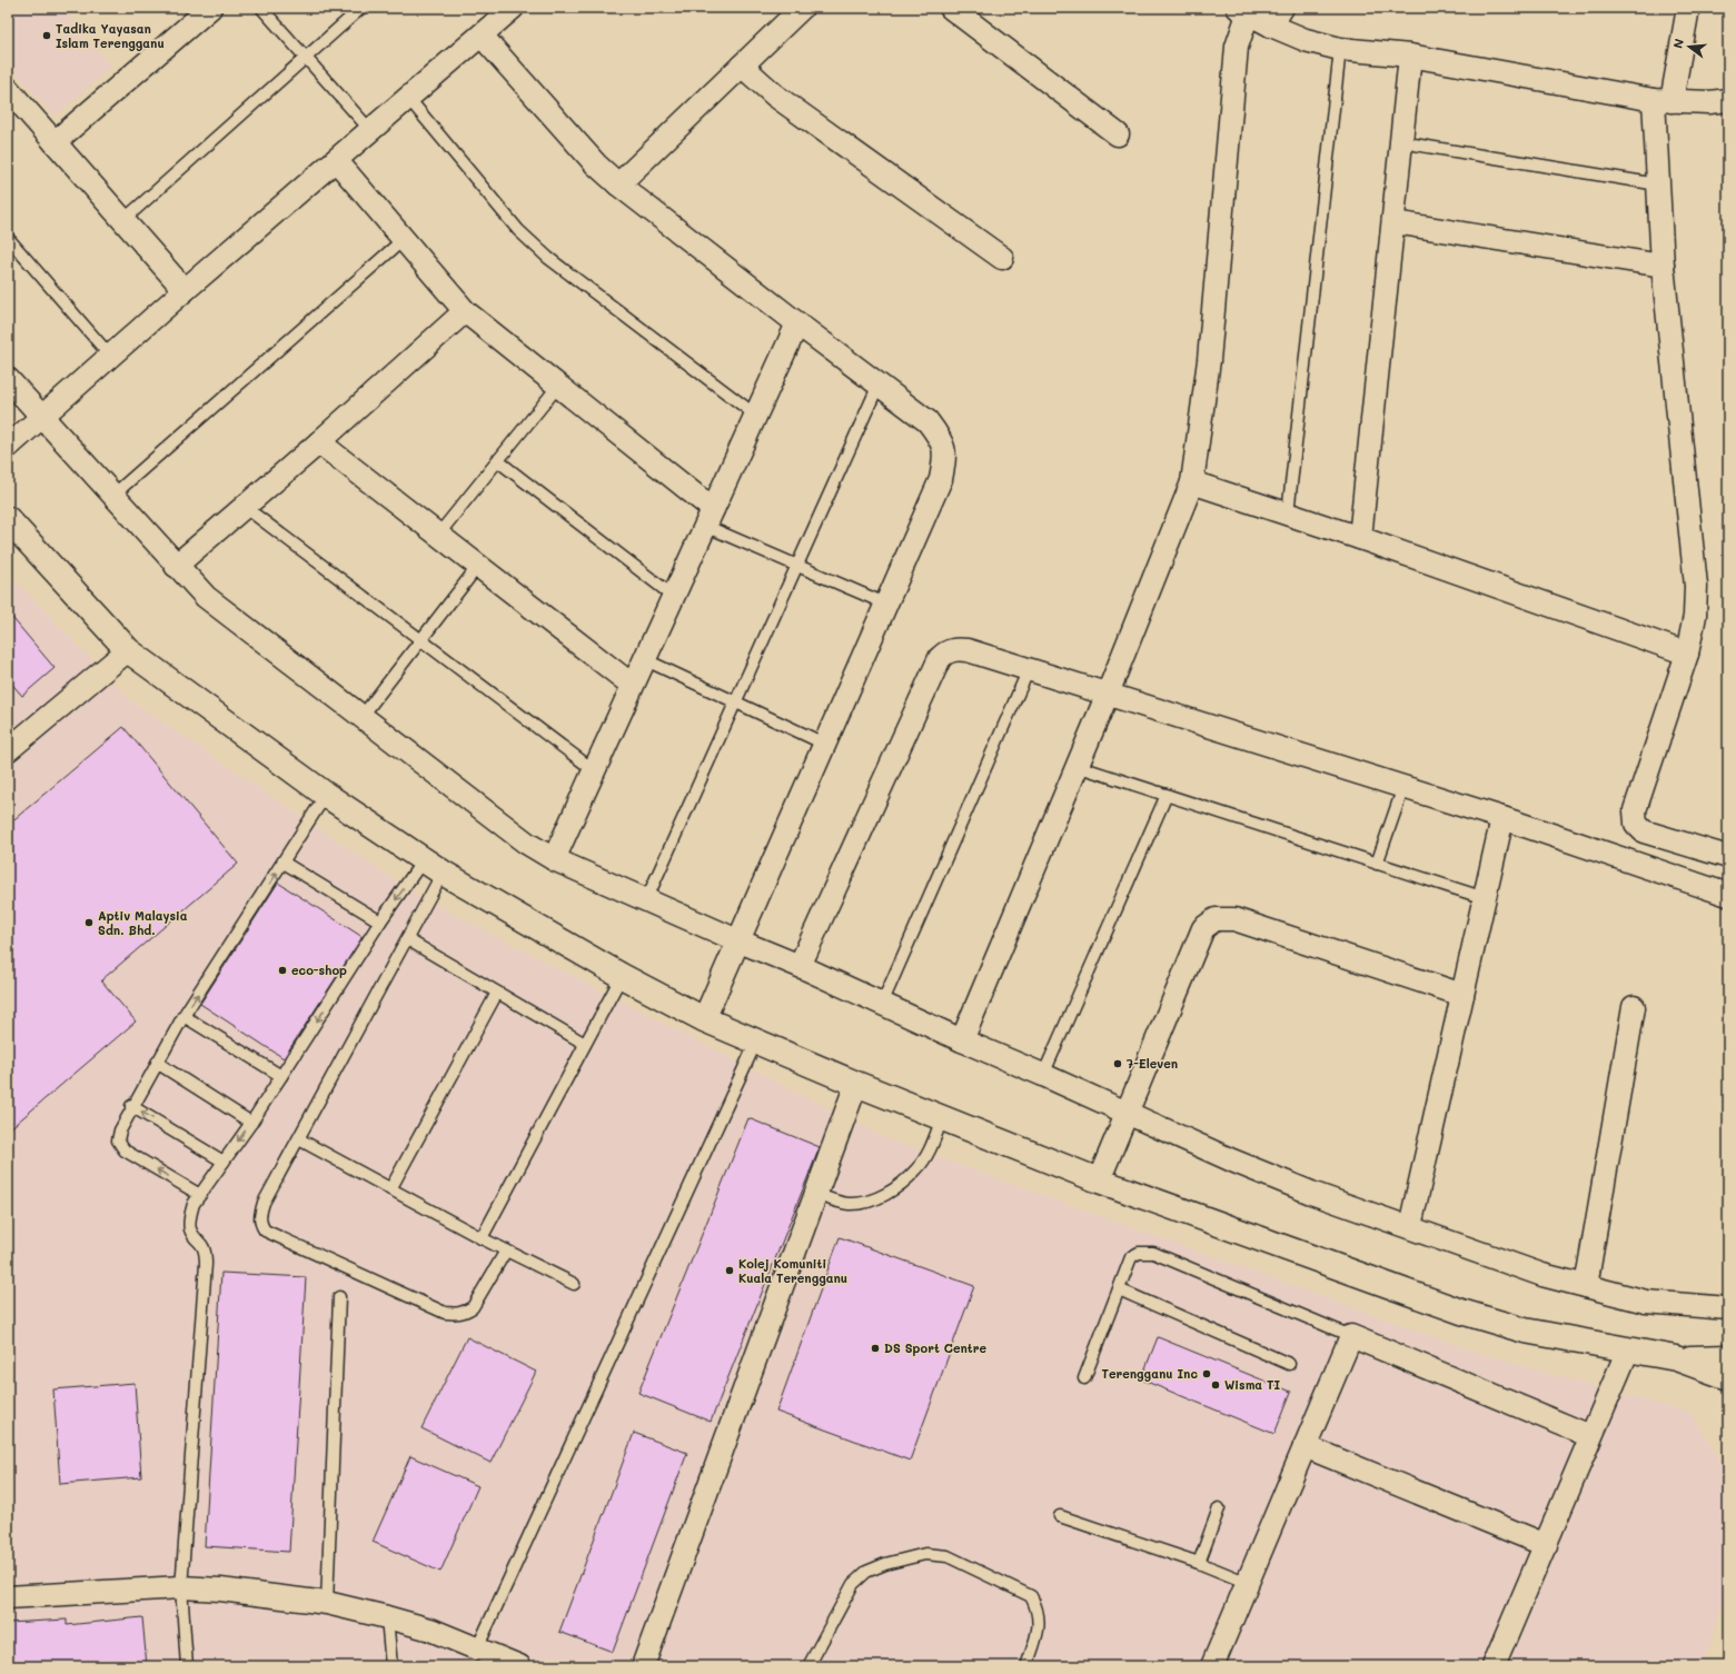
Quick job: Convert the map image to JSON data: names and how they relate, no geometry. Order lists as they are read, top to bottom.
{
  "places": [
    "Tadika Yayasan Islam Terengganu",
    "Aptiv Malaysia Sdn. Bhd.",
    "eco-shop",
    "7-Eleven",
    "Kolej Komuniti Kuala Terengganu",
    "DS Sport Centre",
    "Terengganu Inc",
    "Wisma TI"
  ],
  "north": "left"
}
